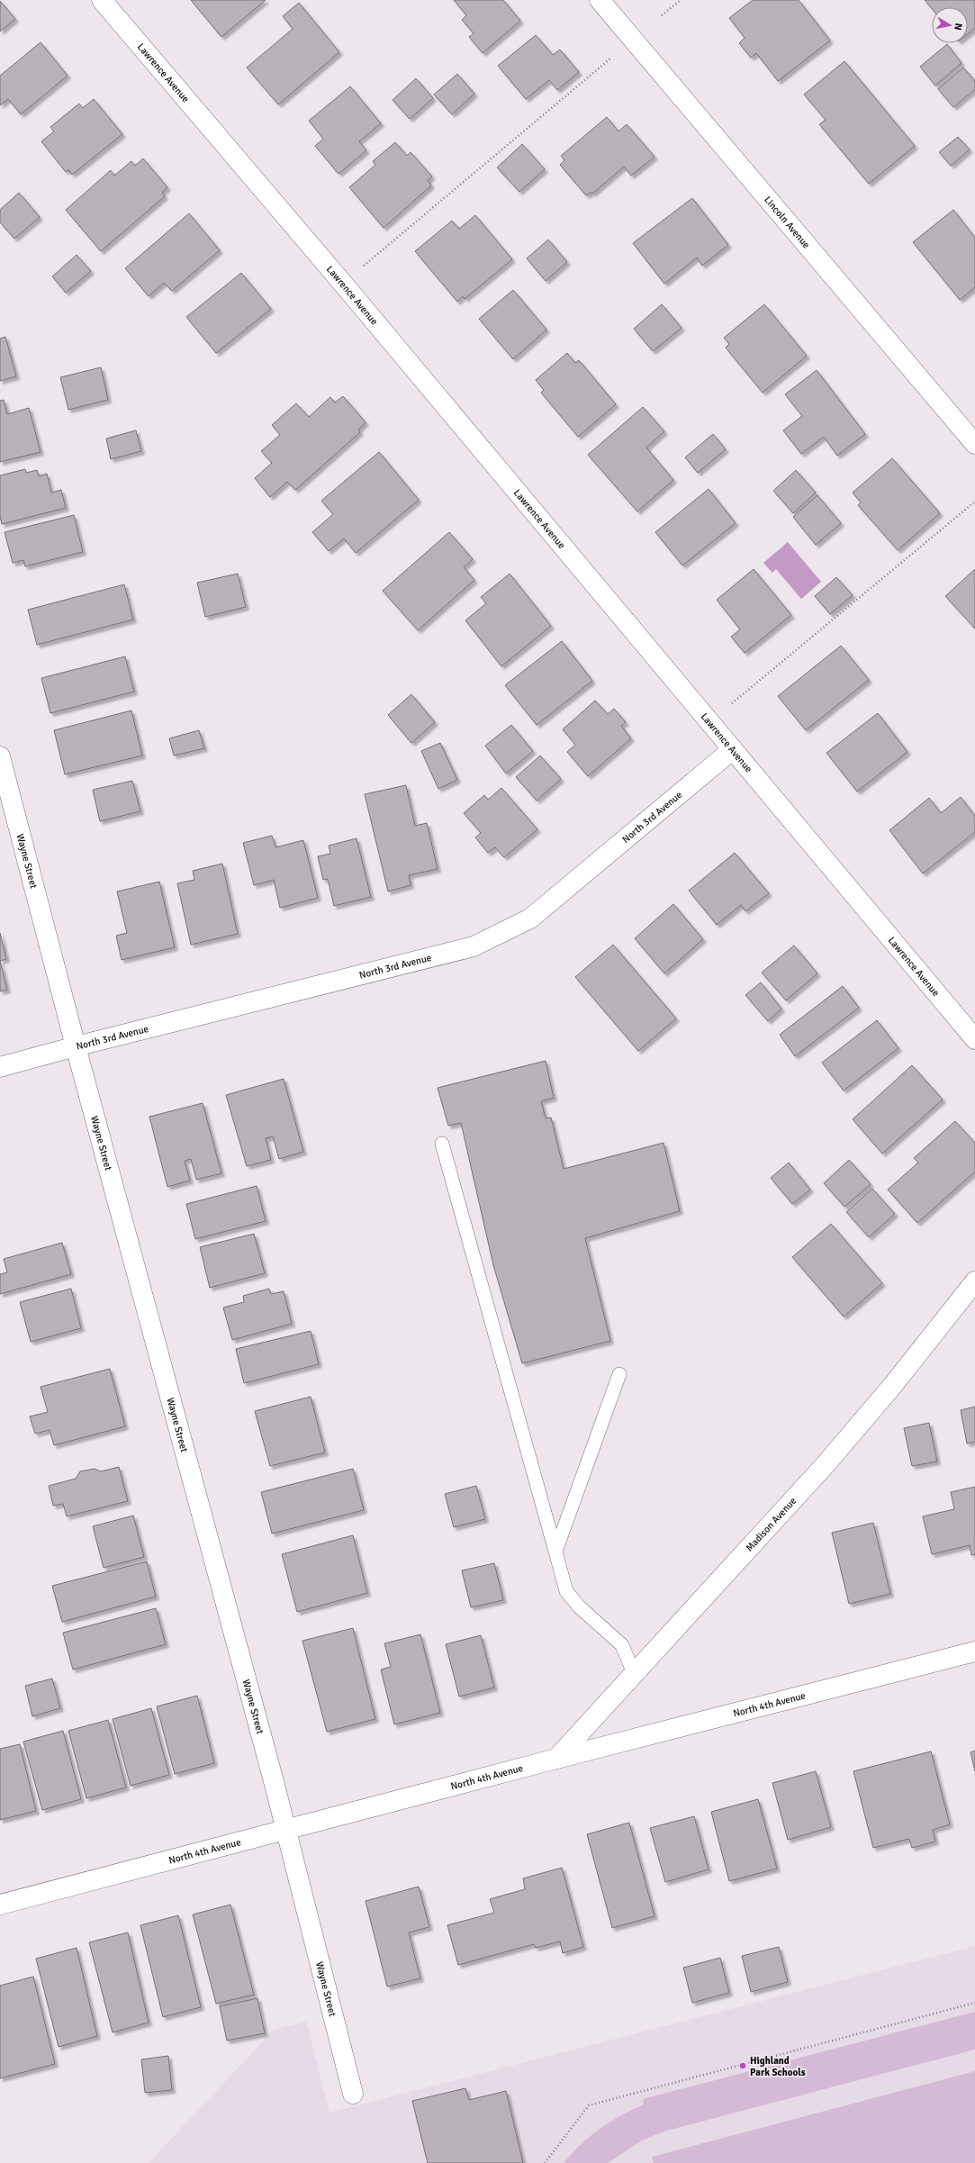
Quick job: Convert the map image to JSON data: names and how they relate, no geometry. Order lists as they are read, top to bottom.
{
  "streets": {
    "street": [
      "Lawrence Avenue",
      "Lincoln Avenue",
      "North 3rd Avenue",
      "Wayne Street",
      "Madison Avenue",
      "North 4th Avenue"
    ]
  },
  "crossings": [
    ["Lawrence Avenue", "North 3rd Avenue"],
    ["North 3rd Avenue", "Wayne Street"],
    ["Wayne Street", "North 4th Avenue"],
    ["Madison Avenue", "North 4th Avenue"]
  ],
  "places": ["Highland Park Schools"],
  "north": "right"
}
